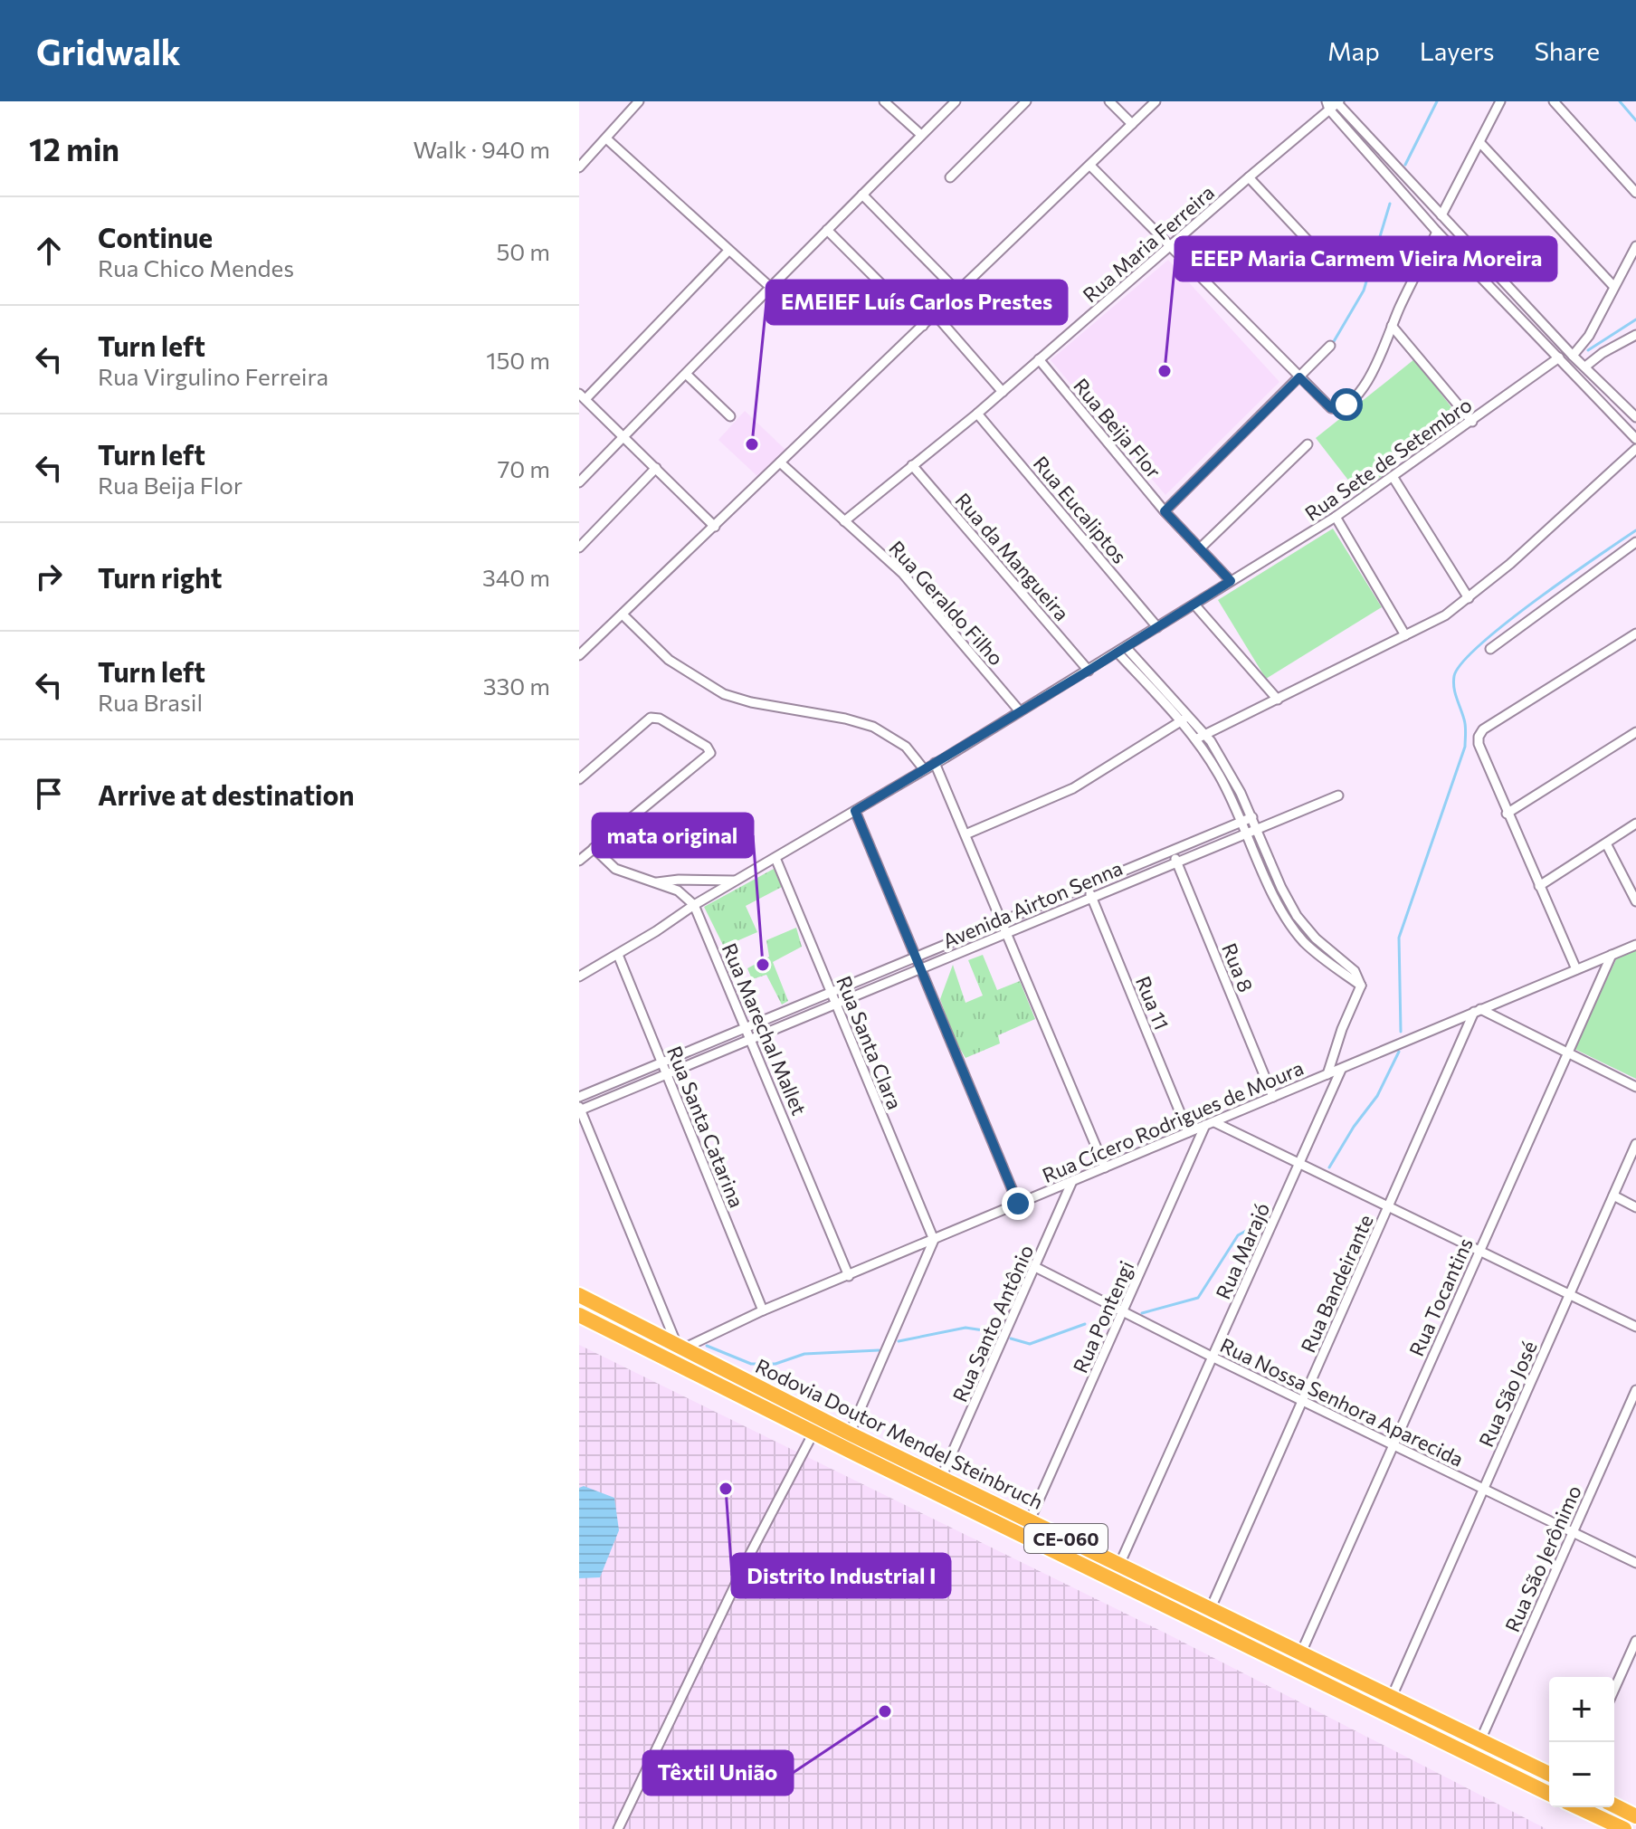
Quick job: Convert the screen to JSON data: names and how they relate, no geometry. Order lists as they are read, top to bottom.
{
  "streets": {
    "highway": ["Rodovia Doutor Mendel Steinbruch", "CE-060"],
    "street": [
      "Rua Maria Ferreira",
      "Rua Beija Flor",
      "Rua Sete de Setembro",
      "Rua Eucaliptos",
      "Rua da Mangueira",
      "Rua Geraldo Filho",
      "Avenida Airton Senna",
      "Rua 8",
      "Rua 11",
      "Rua Marechal Mallet",
      "Rua Santa Clara",
      "Rua Cícero Rodrigues de Moura",
      "Rua Santa Catarina",
      "Rua Marajó",
      "Rua Bandeirante",
      "Rua Tocantins",
      "Rua Pontengi",
      "Rua Santo Antônio",
      "Rua São José",
      "Rua Nossa Senhora Aparecida",
      "Rua São Jerônimo"
    ]
  },
  "crossings": [
    ["Rua Maria Ferreira", "Rua Beija Flor"],
    ["Rua Maria Ferreira", "Rua Eucaliptos"],
    ["Rua Maria Ferreira", "Rua da Mangueira"],
    ["Rua Maria Ferreira", "Rua Geraldo Filho"],
    ["Rua Beija Flor", "Rua Sete de Setembro"],
    ["Rua Sete de Setembro", "Rua Eucaliptos"],
    ["Rua Sete de Setembro", "Rua da Mangueira"],
    ["Rua Sete de Setembro", "Rua Geraldo Filho"],
    ["Rua Sete de Setembro", "Rua Marechal Mallet"],
    ["Rua Sete de Setembro", "Rua Santa Clara"],
    ["Rua Sete de Setembro", "Rua Santa Catarina"],
    ["Avenida Airton Senna", "Rua 8"],
    ["Avenida Airton Senna", "Rua 11"],
    ["Avenida Airton Senna", "Rua Marechal Mallet"],
    ["Avenida Airton Senna", "Rua Santa Clara"],
    ["Avenida Airton Senna", "Rua Santa Catarina"],
    ["Rua 8", "Rua Cícero Rodrigues de Moura"],
    ["Rua 11", "Rua Cícero Rodrigues de Moura"],
    ["Rua Marechal Mallet", "Rua Cícero Rodrigues de Moura"],
    ["Rua Santa Clara", "Rua Cícero Rodrigues de Moura"],
    ["Rua Cícero Rodrigues de Moura", "Rua Santa Catarina"],
    ["Rua Cícero Rodrigues de Moura", "Rua Marajó"],
    ["Rua Cícero Rodrigues de Moura", "Rua Bandeirante"],
    ["Rua Cícero Rodrigues de Moura", "Rua Tocantins"],
    ["Rua Cícero Rodrigues de Moura", "Rua Pontengi"],
    ["Rua Cícero Rodrigues de Moura", "Rua Santo Antônio"],
    ["Rua Cícero Rodrigues de Moura", "Rodovia Doutor Mendel Steinbruch"],
    ["Rua Marajó", "Rua Nossa Senhora Aparecida"],
    ["Rua Marajó", "Rodovia Doutor Mendel Steinbruch"],
    ["Rua Bandeirante", "Rua Nossa Senhora Aparecida"],
    ["Rua Bandeirante", "Rodovia Doutor Mendel Steinbruch"],
    ["Rua Tocantins", "Rua Nossa Senhora Aparecida"],
    ["Rua Tocantins", "Rodovia Doutor Mendel Steinbruch"],
    ["Rua Pontengi", "Rua Nossa Senhora Aparecida"],
    ["Rua Pontengi", "Rodovia Doutor Mendel Steinbruch"],
    ["Rua Santo Antônio", "Rua Nossa Senhora Aparecida"],
    ["Rua Santo Antônio", "Rodovia Doutor Mendel Steinbruch"],
    ["Rua São José", "Rua Nossa Senhora Aparecida"],
    ["Rua São José", "Rodovia Doutor Mendel Steinbruch"],
    ["Rua Nossa Senhora Aparecida", "Rua São Jerônimo"],
    ["Rodovia Doutor Mendel Steinbruch", "Rua São Jerônimo"]
  ],
  "places": [
    "EEEP Maria Carmem Vieira Moreira",
    "EMEIEF Luís Carlos Prestes",
    "mata original",
    "Distrito Industrial I",
    "Têxtil União"
  ],
  "page": {
    "header": "Gridwalk",
    "nav": ["Map", "Layers", "Share"],
    "heading": ["12 min", "Walk · 940 m"],
    "list": [
      ["Continue", "Rua Chico Mendes", "50 m"],
      ["Turn left", "Rua Virgulino Ferreira", "150 m"],
      ["Turn left", "Rua Beija Flor", "70 m"],
      ["Turn right", "340 m"],
      ["Turn left", "Rua Brasil", "330 m"],
      "Arrive at destination"
    ],
    "map_buttons": ["+", "−"]
  }
}
